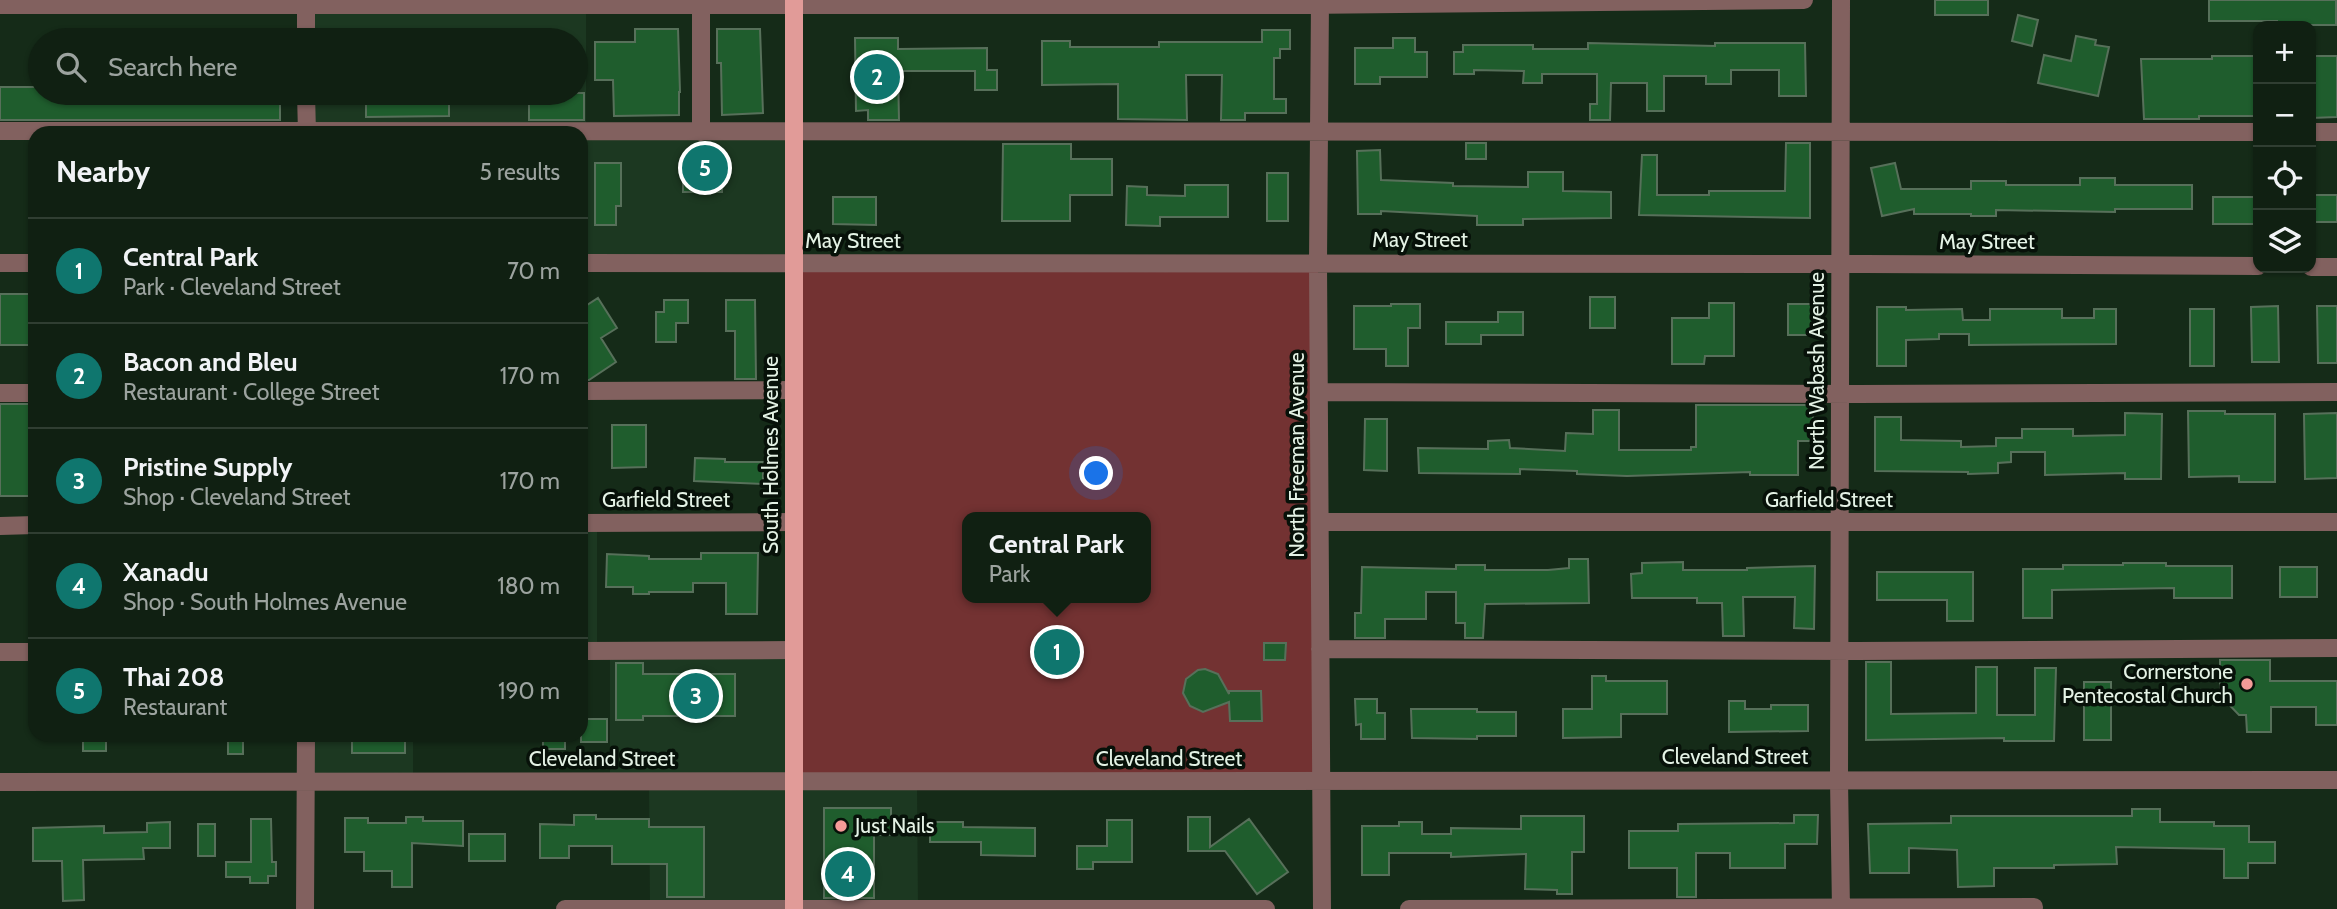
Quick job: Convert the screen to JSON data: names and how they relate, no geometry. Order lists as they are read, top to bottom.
{
  "streets": {
    "main road": ["South Holmes Avenue"],
    "street": [
      "May Street",
      "North Wabash Avenue",
      "North Freeman Avenue",
      "Garfield Street",
      "Cleveland Street"
    ]
  },
  "crossings": [
    ["May Street", "North Wabash Avenue"],
    ["May Street", "South Holmes Avenue"],
    ["May Street", "North Freeman Avenue"],
    ["North Wabash Avenue", "Garfield Street"],
    ["North Wabash Avenue", "Cleveland Street"],
    ["South Holmes Avenue", "Garfield Street"],
    ["South Holmes Avenue", "Cleveland Street"],
    ["North Freeman Avenue", "Garfield Street"],
    ["North Freeman Avenue", "Cleveland Street"]
  ],
  "places": ["Cornerstone Pentecostal Church", "Just Nails"],
  "page": {
    "map_buttons": ["+", "−"],
    "search": "Search here",
    "pins": [
      "2",
      "5",
      "1",
      "3",
      "4"
    ],
    "heading": ["Nearby", "5 results"],
    "list": [
      {
        "mark": "1",
        "name": "Central Park",
        "note": "Park · Cleveland Street",
        "value": "70 m"
      },
      {
        "mark": "2",
        "name": "Bacon and Bleu",
        "note": "Restaurant · College Street",
        "value": "170 m"
      },
      {
        "mark": "3",
        "name": "Pristine Supply",
        "note": "Shop · Cleveland Street",
        "value": "170 m"
      },
      {
        "mark": "4",
        "name": "Xanadu",
        "note": "Shop · South Holmes Avenue",
        "value": "180 m"
      },
      {
        "mark": "5",
        "name": "Thai 208",
        "note": "Restaurant",
        "value": "190 m"
      }
    ],
    "popup": ["Central Park", "Park"]
  }
}
